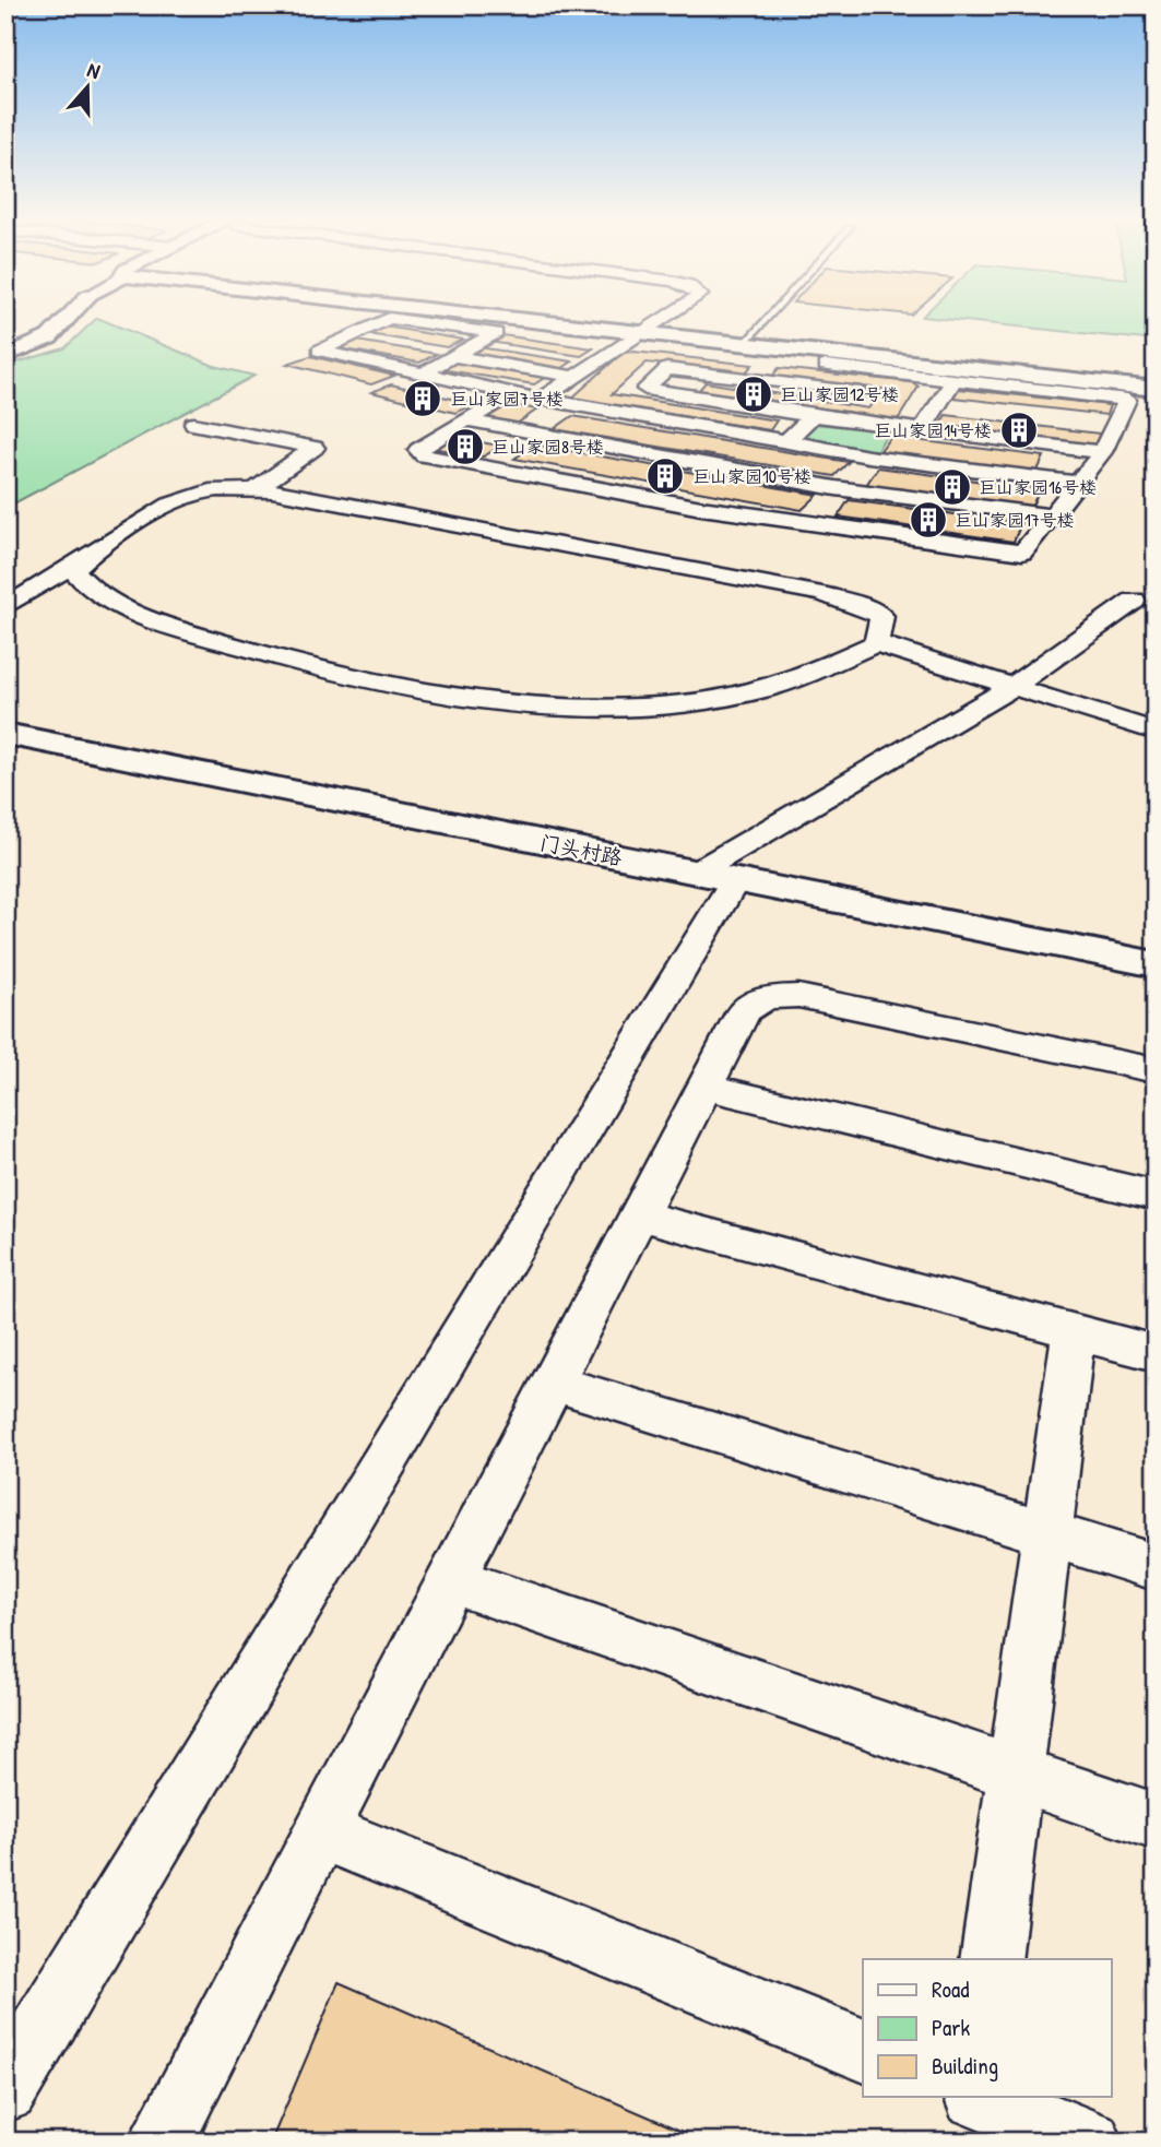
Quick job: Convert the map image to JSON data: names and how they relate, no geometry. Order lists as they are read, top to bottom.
{
  "streets": {
    "street": ["门头村路"]
  },
  "places": {
    "building": [
      "巨山家园12号楼",
      "巨山家园7号楼",
      "巨山家园14号楼",
      "巨山家园8号楼",
      "巨山家园10号楼",
      "巨山家园16号楼",
      "巨山家园17号楼"
    ]
  },
  "legend": ["Road", "Park", "Building"],
  "north": "top"
}
